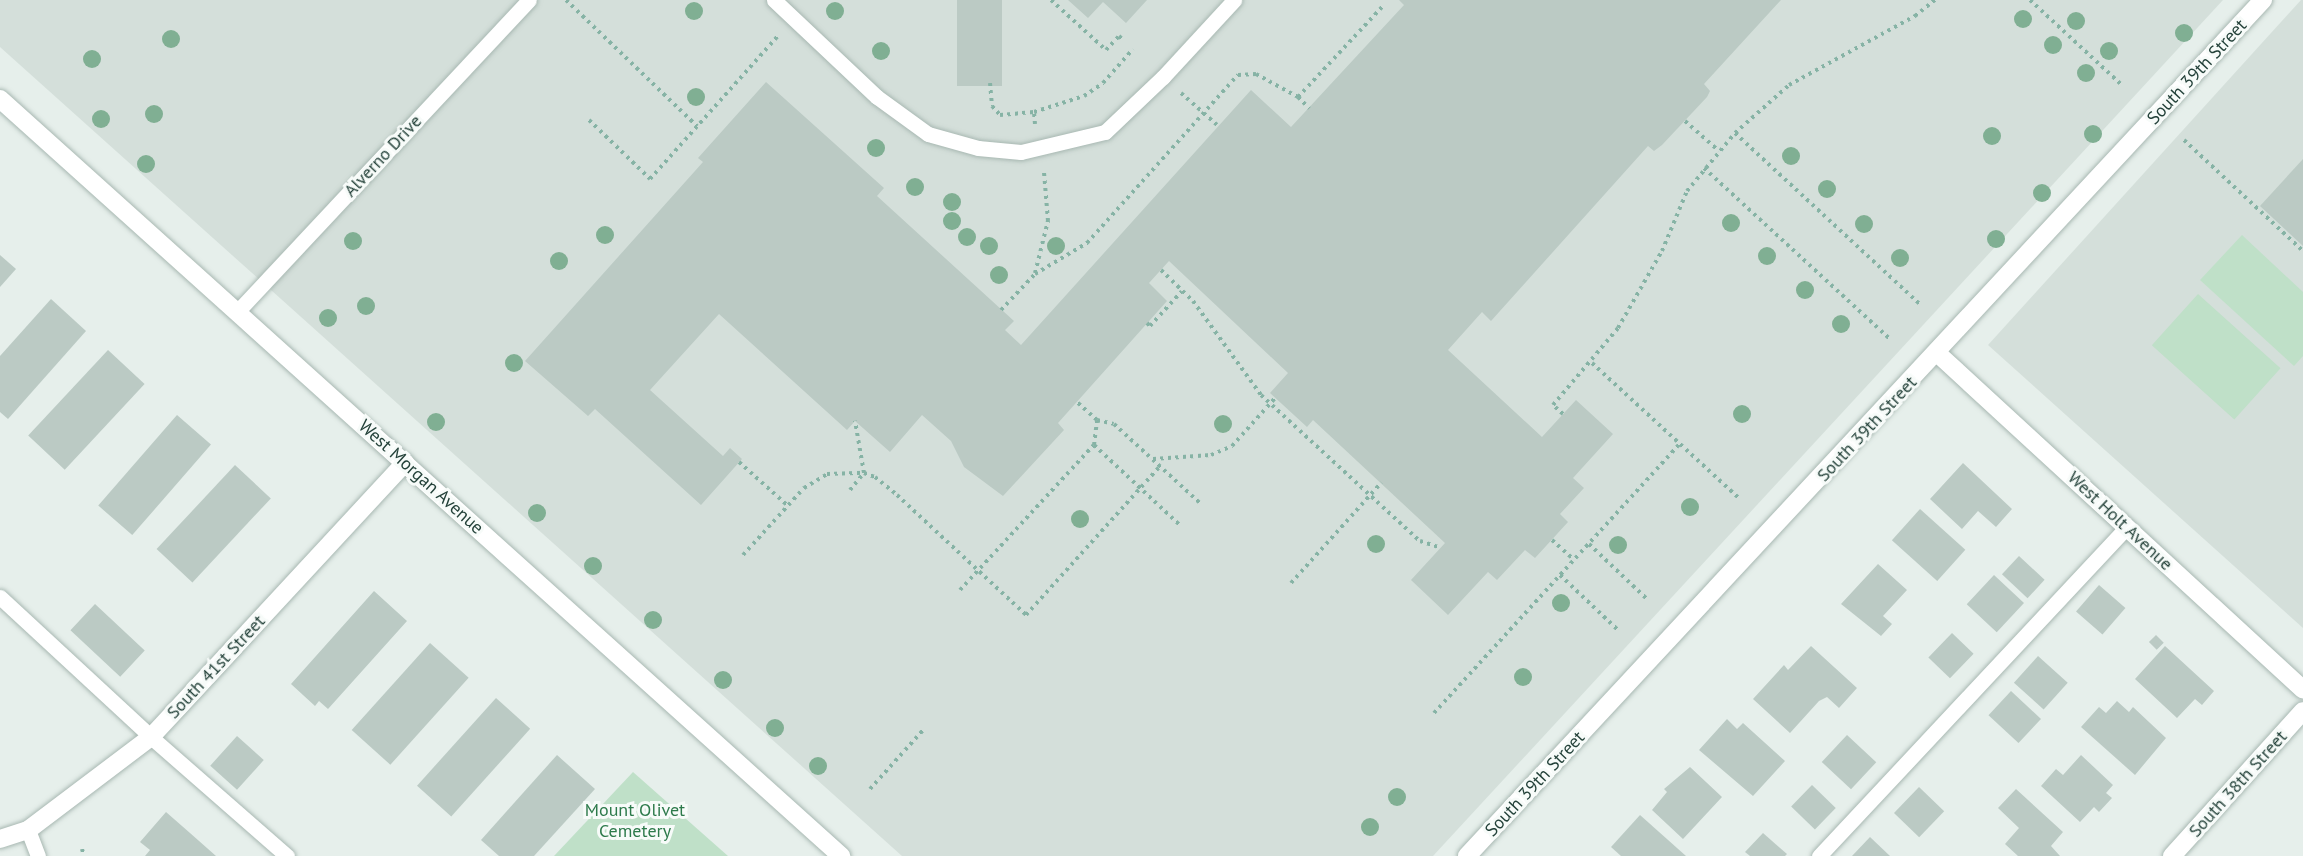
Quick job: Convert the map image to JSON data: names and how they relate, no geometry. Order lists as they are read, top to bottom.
{
  "streets": {
    "street": [
      "South 39th Street",
      "West Morgan Avenue",
      "West Holt Avenue",
      "South 41st Street",
      "South 38th Street"
    ],
    "lane": ["Alverno Drive"]
  },
  "crossings": [
    ["South 39th Street", "West Holt Avenue"],
    ["Alverno Drive", "West Morgan Avenue"],
    ["West Morgan Avenue", "South 41st Street"]
  ],
  "parks": ["Mount Olivet Cemetery"]
}
